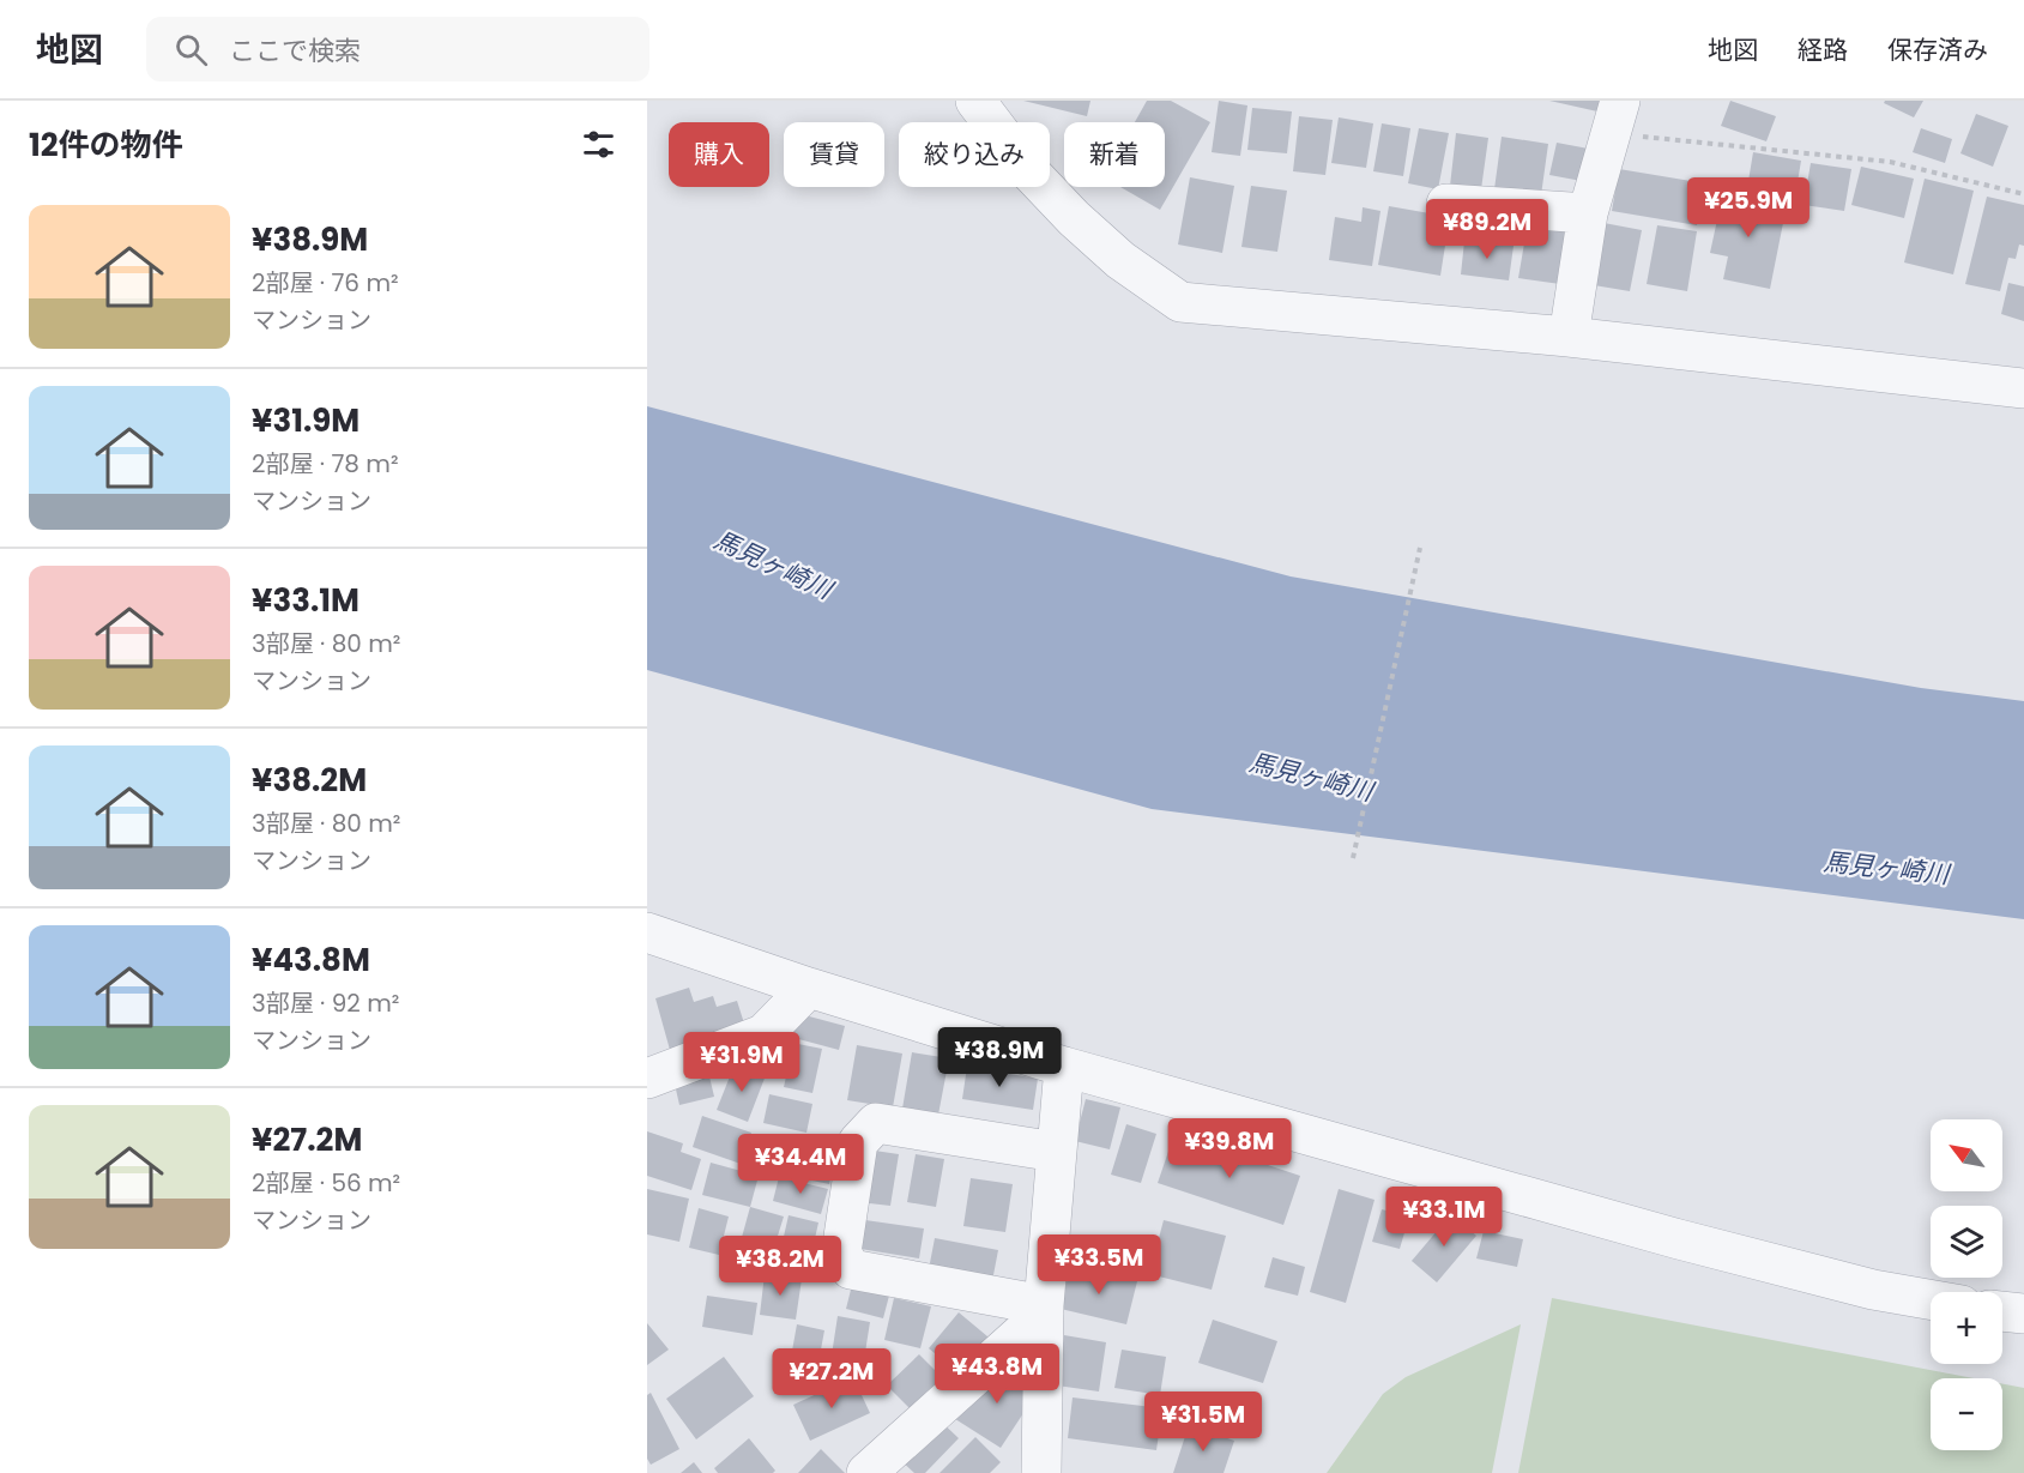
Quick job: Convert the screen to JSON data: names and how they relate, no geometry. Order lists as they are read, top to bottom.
{
  "water": ["馬見ヶ崎川"],
  "north": "top left",
  "page": {
    "header": "地図",
    "search": "ここで検索",
    "nav": ["地図", "経路", "保存済み"],
    "heading": "12件の物件",
    "chip": [
      "購入",
      "賃貸",
      "絞り込み",
      "新着"
    ],
    "price": [
      "¥25.9M",
      "¥89.2M",
      "¥38.9M",
      "¥31.9M",
      "¥39.8M",
      "¥34.4M",
      "¥33.1M",
      "¥33.5M",
      "¥38.2M",
      "¥43.8M",
      "¥27.2M",
      "¥31.5M"
    ],
    "list": [
      {
        "name": "¥38.9M",
        "note": "2部屋 · 76 m² · マンション"
      },
      {
        "name": "¥31.9M",
        "note": "2部屋 · 78 m² · マンション"
      },
      {
        "name": "¥33.1M",
        "note": "3部屋 · 80 m² · マンション"
      },
      {
        "name": "¥38.2M",
        "note": "3部屋 · 80 m² · マンション"
      },
      {
        "name": "¥43.8M",
        "note": "3部屋 · 92 m² · マンション"
      },
      {
        "name": "¥27.2M",
        "note": "2部屋 · 56 m² · マンション"
      }
    ],
    "map_buttons": ["+", "−"]
  }
}
